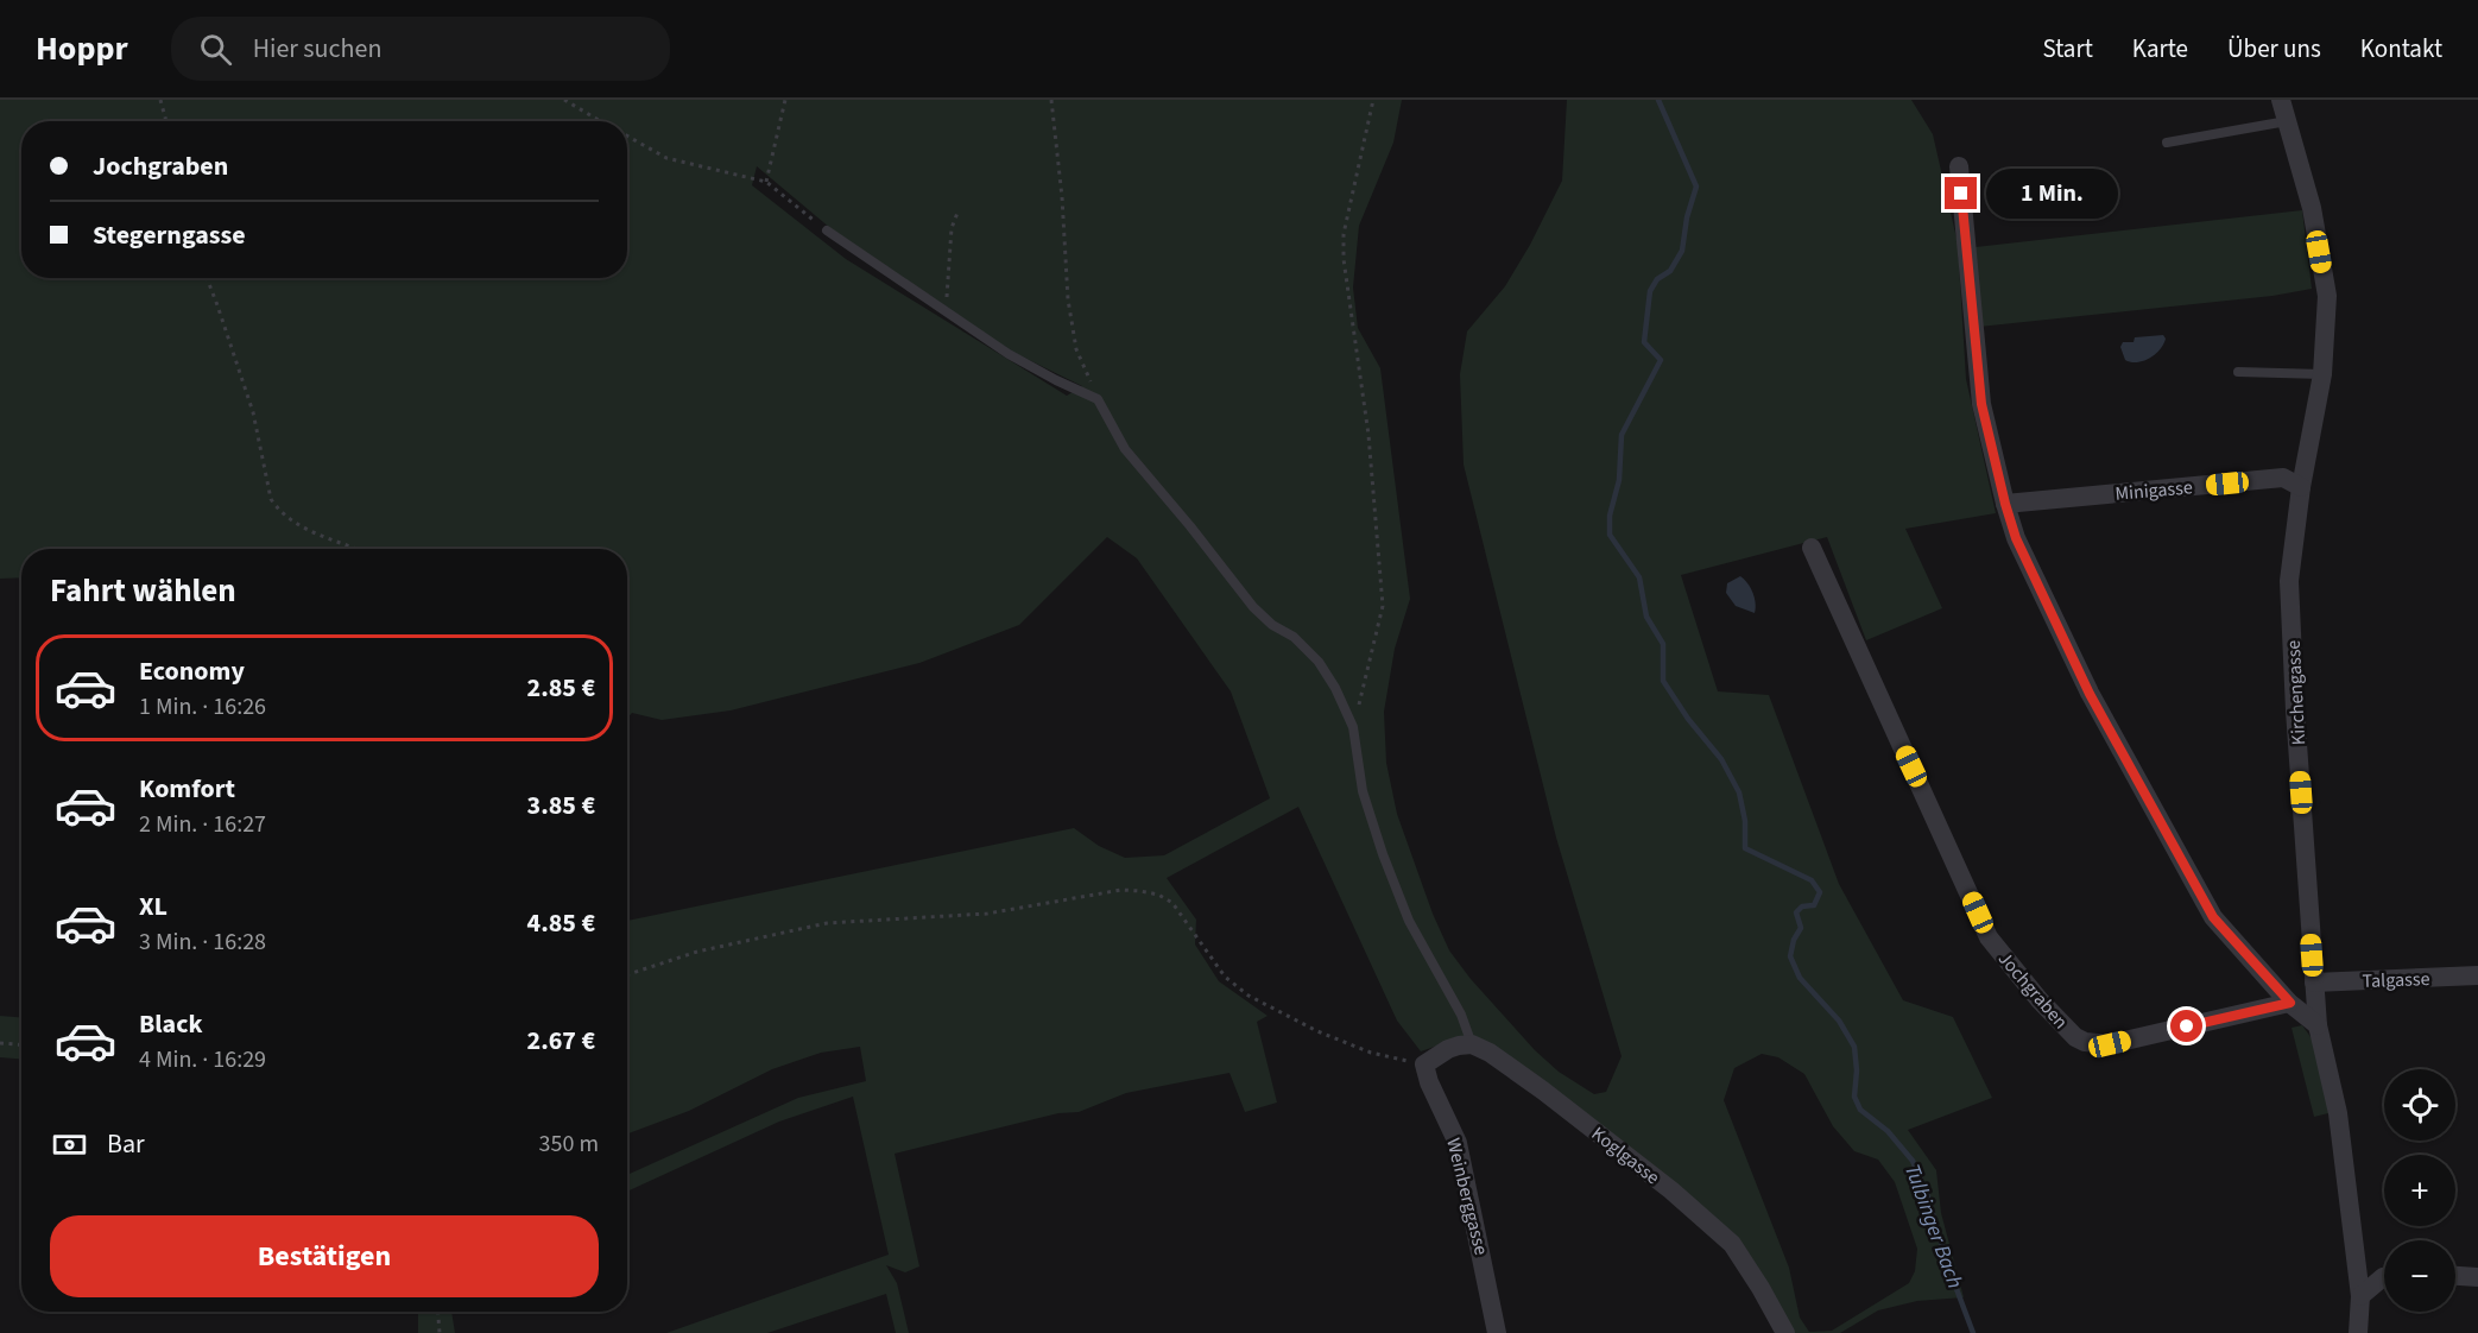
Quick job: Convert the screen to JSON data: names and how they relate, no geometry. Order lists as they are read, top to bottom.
{
  "streets": {
    "street": [
      "Minigasse",
      "Kirchengasse",
      "Talgasse",
      "Jochgraben",
      "Koglgasse",
      "Weinberggasse"
    ]
  },
  "crossings": [
    ["Minigasse", "Kirchengasse"],
    ["Kirchengasse", "Talgasse"]
  ],
  "water": ["Tulbinger Bach"],
  "page": {
    "header": "Hoppr",
    "search": "Hier suchen",
    "nav": [
      "Start",
      "Karte",
      "Über uns",
      "Kontakt"
    ],
    "banner": ["Jochgraben", "Stegerngasse"],
    "bubble": "1 Min.",
    "heading": "Fahrt wählen",
    "list": [
      {
        "name": "Economy",
        "note": "1 Min. · 16:26",
        "value": "2.85 €"
      },
      {
        "name": "Komfort",
        "note": "2 Min. · 16:27",
        "value": "3.85 €"
      },
      {
        "name": "XL",
        "note": "3 Min. · 16:28",
        "value": "4.85 €"
      },
      {
        "name": "Black",
        "note": "4 Min. · 16:29",
        "value": "2.67 €"
      }
    ],
    "map_buttons": ["+", "−"],
    "pay": ["Bar", "350 m"],
    "buttons": "Bestätigen"
  }
}
